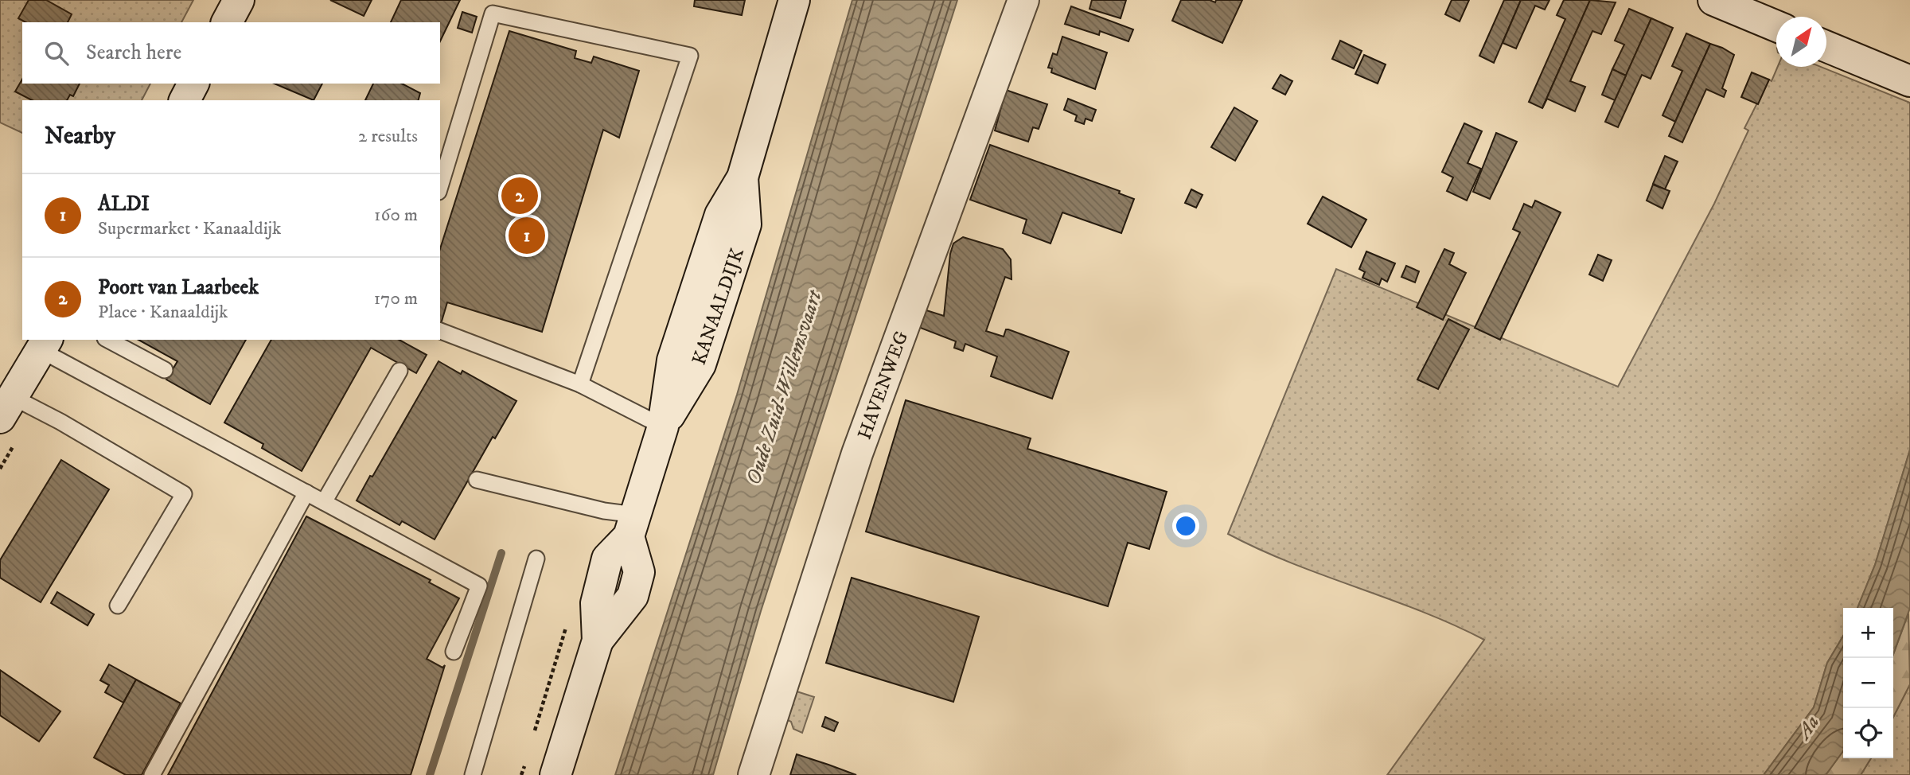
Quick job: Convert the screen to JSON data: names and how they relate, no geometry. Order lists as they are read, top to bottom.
{
  "streets": {
    "street": ["KANAALDIJK", "HAVENWEG"]
  },
  "water": ["Oude Zuid-Willemsvaart", "Aa"],
  "north": "top right",
  "page": {
    "search": "Search here",
    "heading": ["Nearby", "2 results"],
    "list": [
      {
        "mark": "1",
        "name": "ALDI",
        "note": "Supermarket · Kanaaldijk",
        "value": "160 m"
      },
      {
        "mark": "2",
        "name": "Poort van Laarbeek",
        "note": "Place · Kanaaldijk",
        "value": "170 m"
      }
    ],
    "pins": ["2", "1"],
    "map_buttons": ["+", "−"]
  }
}
